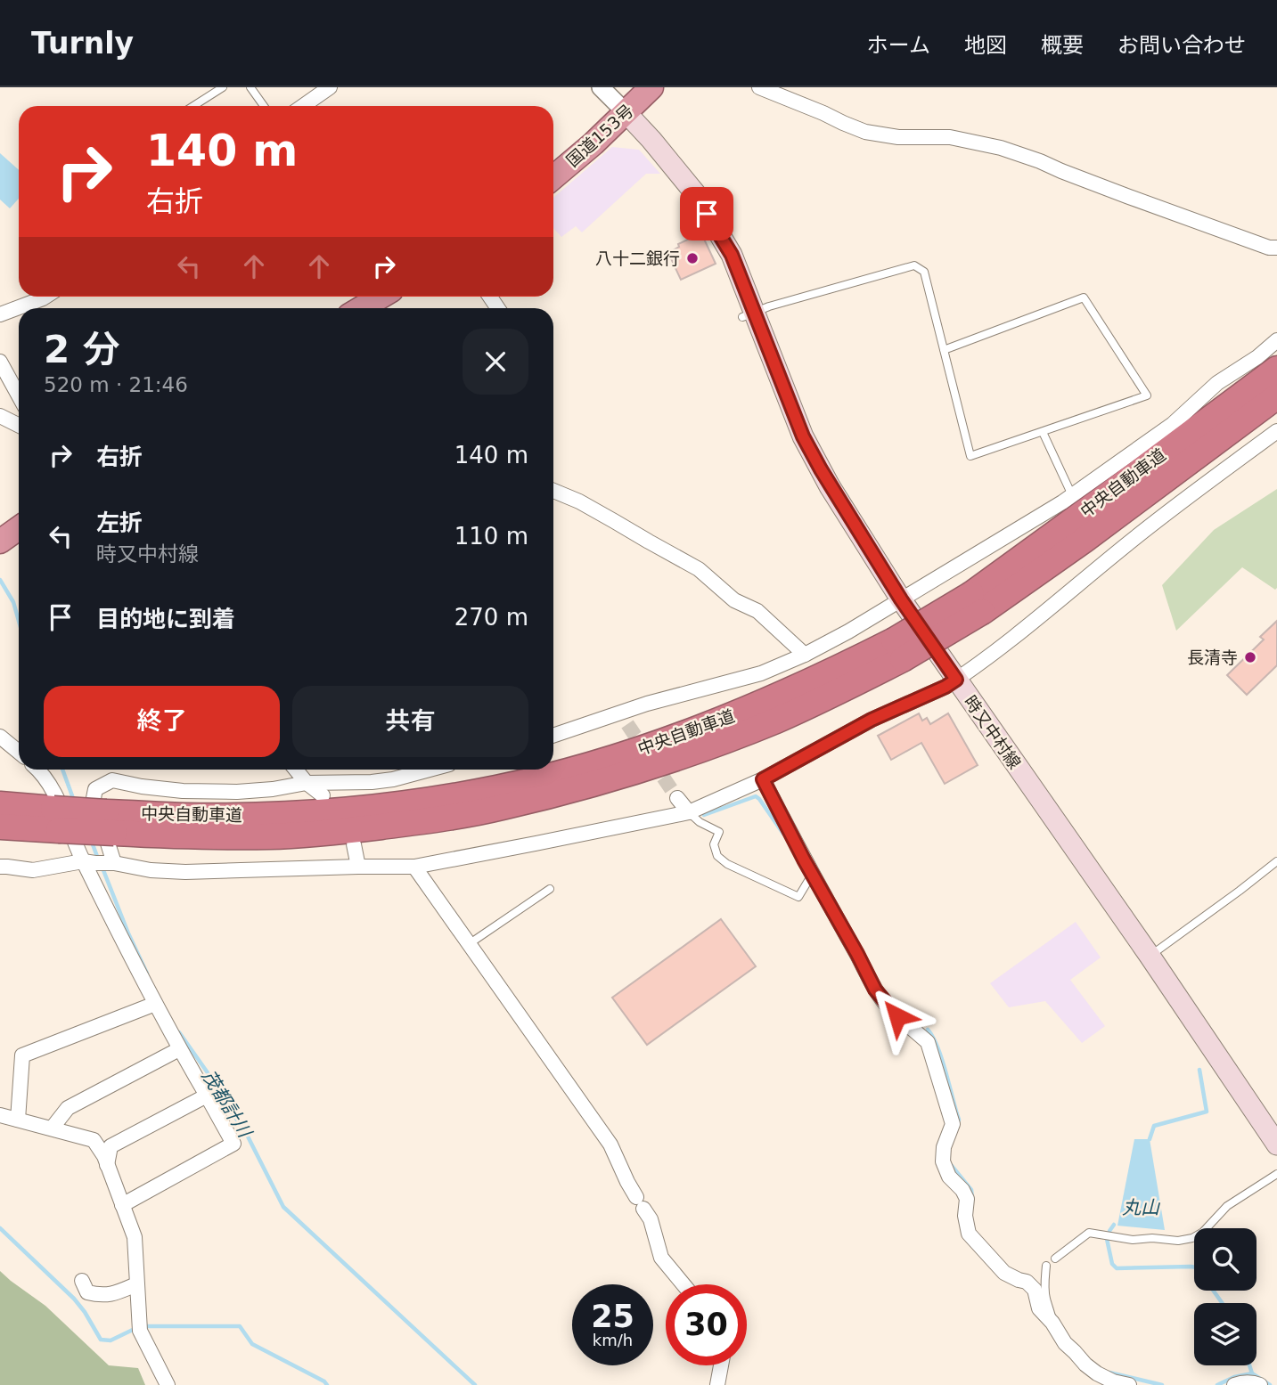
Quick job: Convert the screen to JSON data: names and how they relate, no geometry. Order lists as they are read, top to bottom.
{
  "streets": {
    "highway": ["国道153号", "中央自動車道"],
    "main road": ["時又中村線"]
  },
  "crossings": [
    ["国道153号", "時又中村線"]
  ],
  "water": ["茂都計川", "丸山"],
  "places": ["八十二銀行", "長清寺"],
  "page": {
    "header": "Turnly",
    "nav": [
      "ホーム",
      "地図",
      "概要",
      "お問い合わせ"
    ],
    "turn": ["140 m", "右折"],
    "heading": ["2 分", "520 m · 21:46"],
    "list": [
      {
        "name": "右折",
        "value": "140 m"
      },
      {
        "name": "左折",
        "note": "時又中村線",
        "value": "110 m"
      },
      {
        "name": "目的地に到着",
        "value": "270 m"
      }
    ],
    "buttons": ["終了", "共有"],
    "speed": "25 km/h",
    "limit": "30"
  }
}
